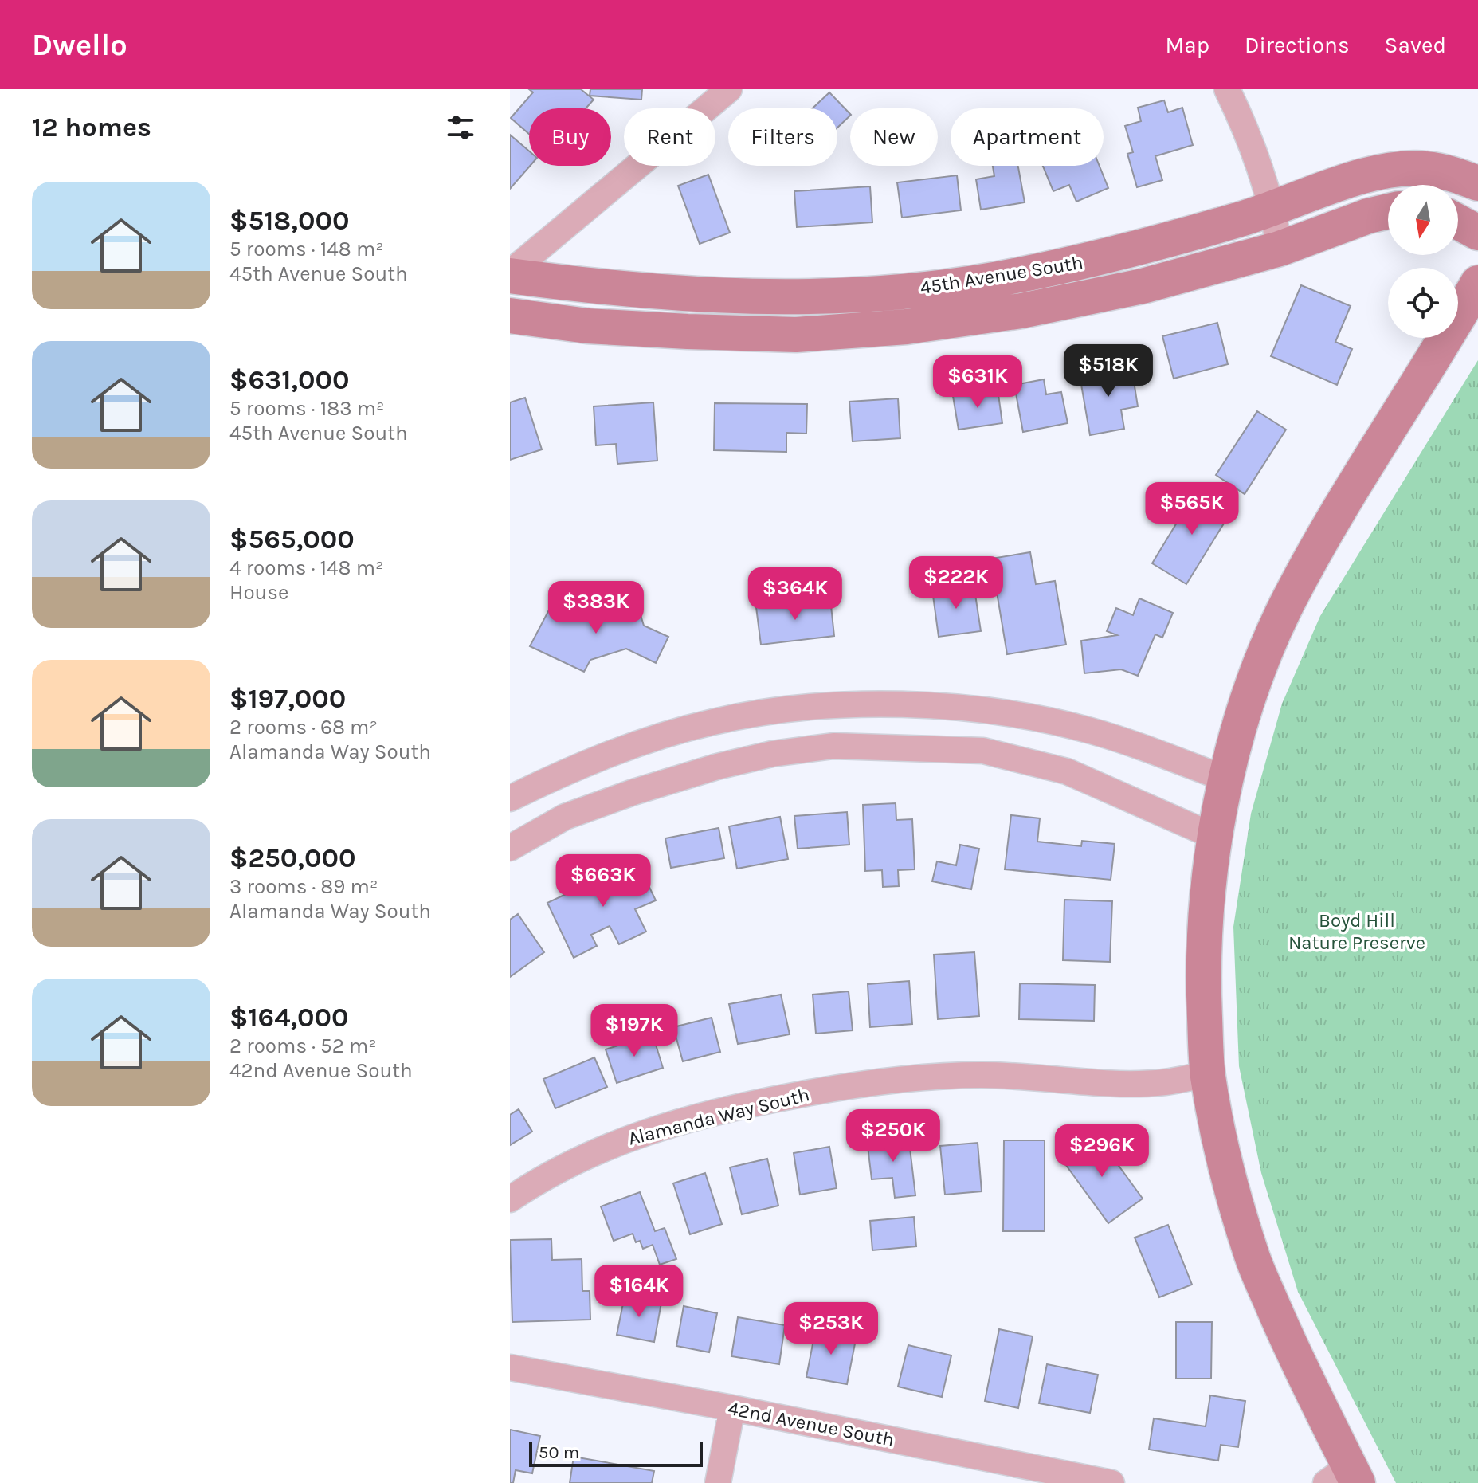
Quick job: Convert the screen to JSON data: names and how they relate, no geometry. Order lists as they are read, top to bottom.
{
  "streets": {
    "street": ["45th Avenue South", "Alamanda Way South", "42nd Avenue South"]
  },
  "parks": ["Boyd Hill Nature Preserve"],
  "scale_bar": "50 m",
  "north": "bottom",
  "page": {
    "header": "Dwello",
    "nav": ["Map", "Directions", "Saved"],
    "heading": "12 homes",
    "chip": [
      "Buy",
      "Rent",
      "Filters",
      "New",
      "Apartment"
    ],
    "list": [
      {
        "name": "$518,000",
        "note": "5 rooms · 148 m² · 45th Avenue South"
      },
      {
        "name": "$631,000",
        "note": "5 rooms · 183 m² · 45th Avenue South"
      },
      {
        "name": "$565,000",
        "note": "4 rooms · 148 m² · House"
      },
      {
        "name": "$197,000",
        "note": "2 rooms · 68 m² · Alamanda Way South"
      },
      {
        "name": "$250,000",
        "note": "3 rooms · 89 m² · Alamanda Way South"
      },
      {
        "name": "$164,000",
        "note": "2 rooms · 52 m² · 42nd Avenue South"
      }
    ],
    "price": [
      "$518K",
      "$631K",
      "$565K",
      "$222K",
      "$364K",
      "$383K",
      "$663K",
      "$197K",
      "$250K",
      "$296K",
      "$164K",
      "$253K"
    ],
    "scale": "50 m"
  }
}
